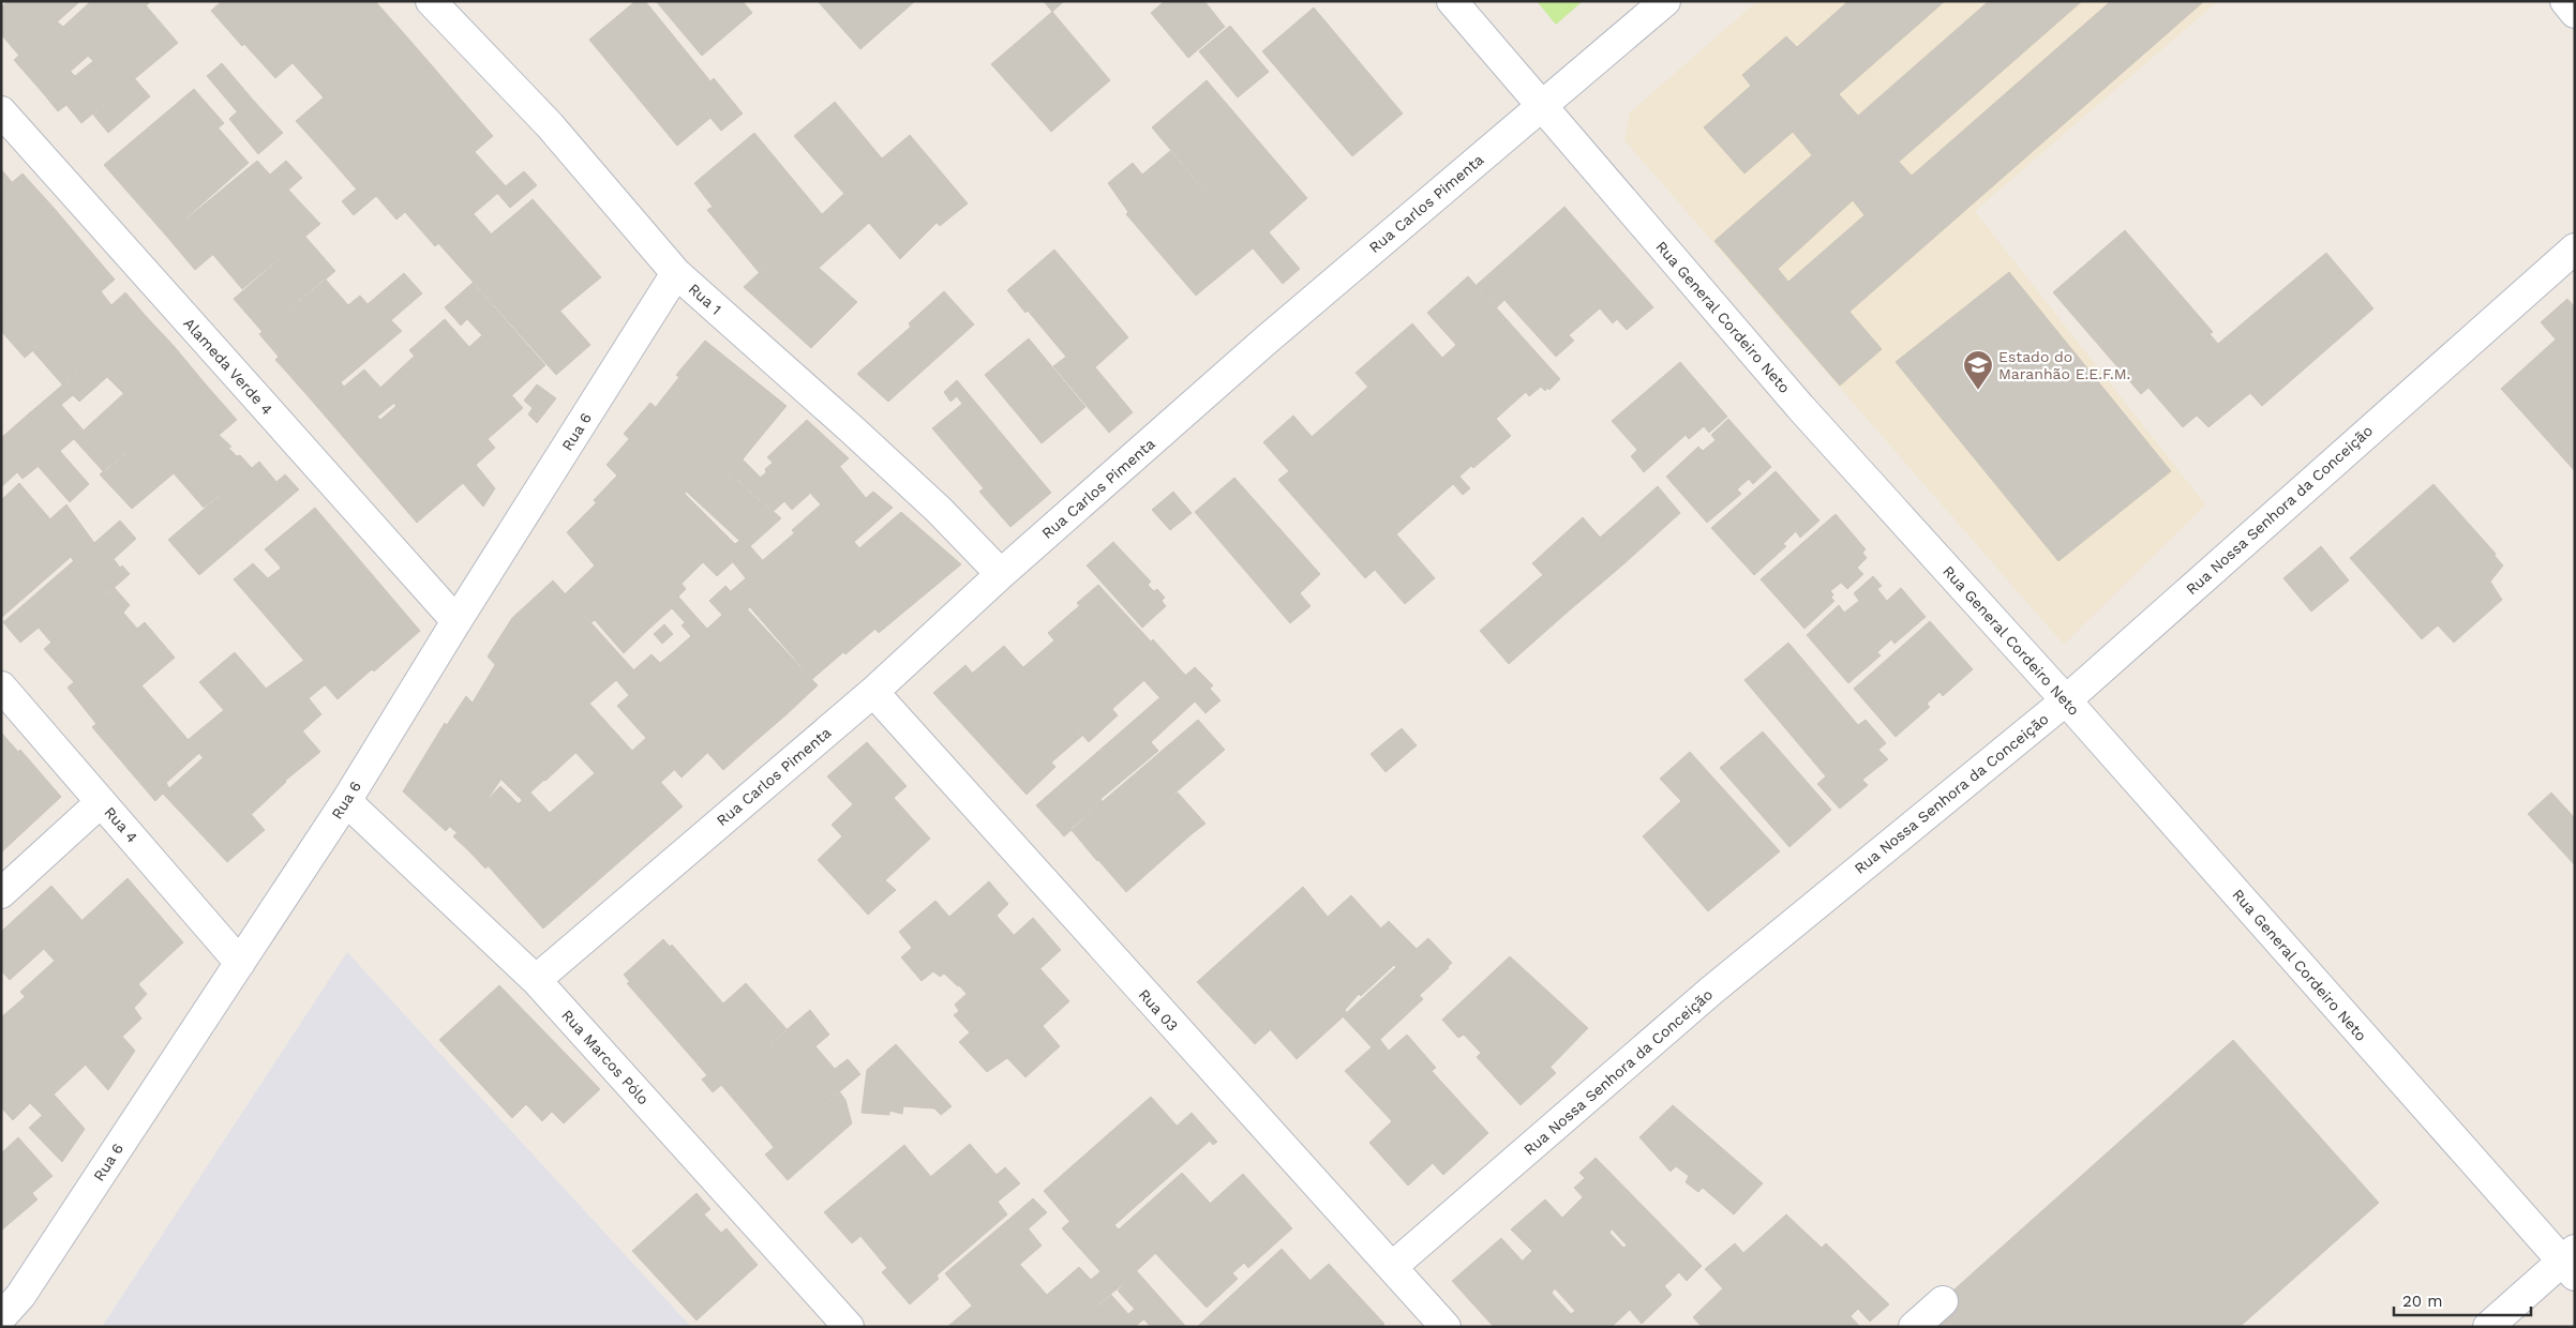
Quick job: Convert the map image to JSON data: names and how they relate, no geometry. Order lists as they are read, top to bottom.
{
  "streets": {
    "street": [
      "Rua Carlos Pimenta",
      "Rua 1",
      "Rua General Cordeiro Neto",
      "Alameda Verde 4",
      "Rua 6",
      "Rua Nossa Senhora da Conceição",
      "Rua 4",
      "Rua 03",
      "Rua Marcos Pólo"
    ]
  },
  "crossings": [
    ["Rua Carlos Pimenta", "Rua 1"],
    ["Rua Carlos Pimenta", "Rua General Cordeiro Neto"],
    ["Rua Carlos Pimenta", "Rua 03"],
    ["Rua Carlos Pimenta", "Rua Marcos Pólo"],
    ["Rua 1", "Rua 6"],
    ["Rua General Cordeiro Neto", "Rua Nossa Senhora da Conceição"],
    ["Alameda Verde 4", "Rua 6"],
    ["Rua 6", "Rua 4"],
    ["Rua 6", "Rua Marcos Pólo"],
    ["Rua Nossa Senhora da Conceição", "Rua 03"]
  ],
  "places": {
    "school or university": ["Estado do Maranhão E.E.F.M."]
  },
  "scale_bar": "20 m"
}
